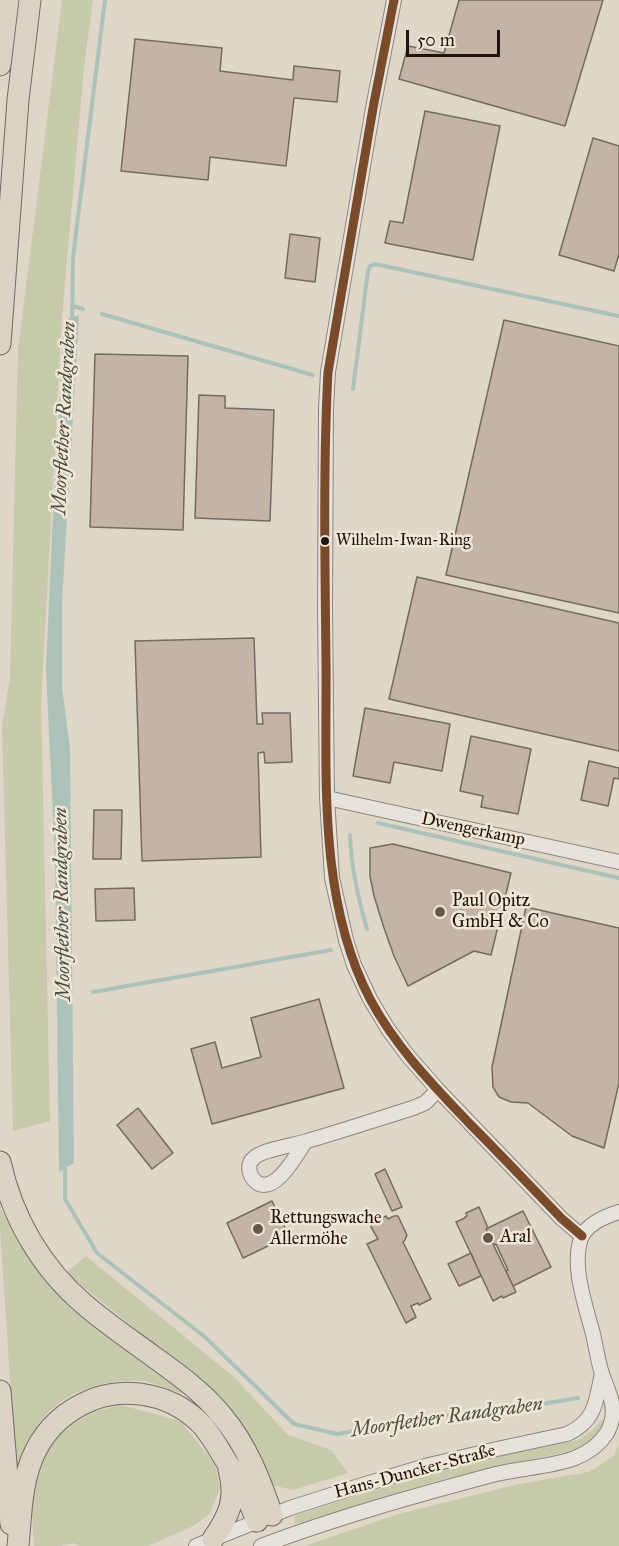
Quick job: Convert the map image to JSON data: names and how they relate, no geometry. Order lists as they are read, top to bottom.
{
  "streets": {
    "street": ["Dwengerkamp", "Hans-Duncker-Straße"]
  },
  "water": ["Moorflether Randgraben"],
  "places": [
    "Wilhelm-Iwan-Ring",
    "Paul Opitz GmbH & Co",
    "Rettungswache Allermöhe",
    "Aral"
  ],
  "scale_bar": "50 m"
}
